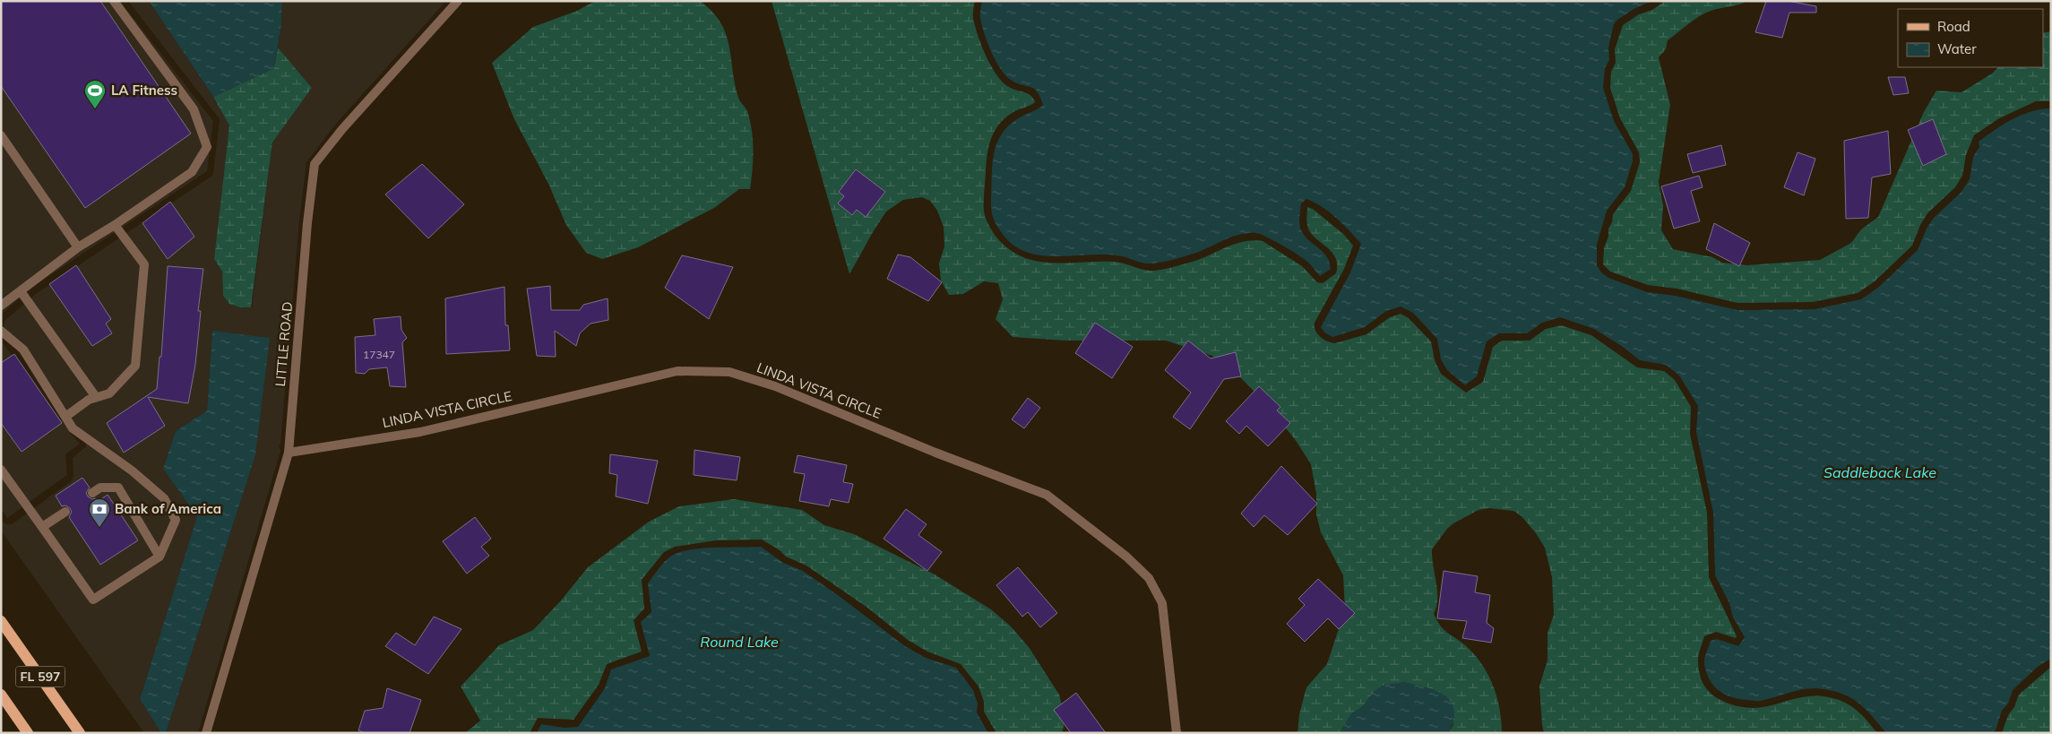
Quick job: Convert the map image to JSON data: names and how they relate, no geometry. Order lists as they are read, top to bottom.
{
  "streets": {
    "main road": ["FL 597"],
    "street": ["LITTLE ROAD", "LINDA VISTA CIRCLE"]
  },
  "crossings": [
    ["LITTLE ROAD", "LINDA VISTA CIRCLE"]
  ],
  "water": ["Saddleback Lake", "Round Lake"],
  "places": {
    "sports": ["LA Fitness"],
    "bank": ["Bank of America"]
  },
  "house_numbers": ["17347"],
  "legend": ["Road", "Water"]
}
